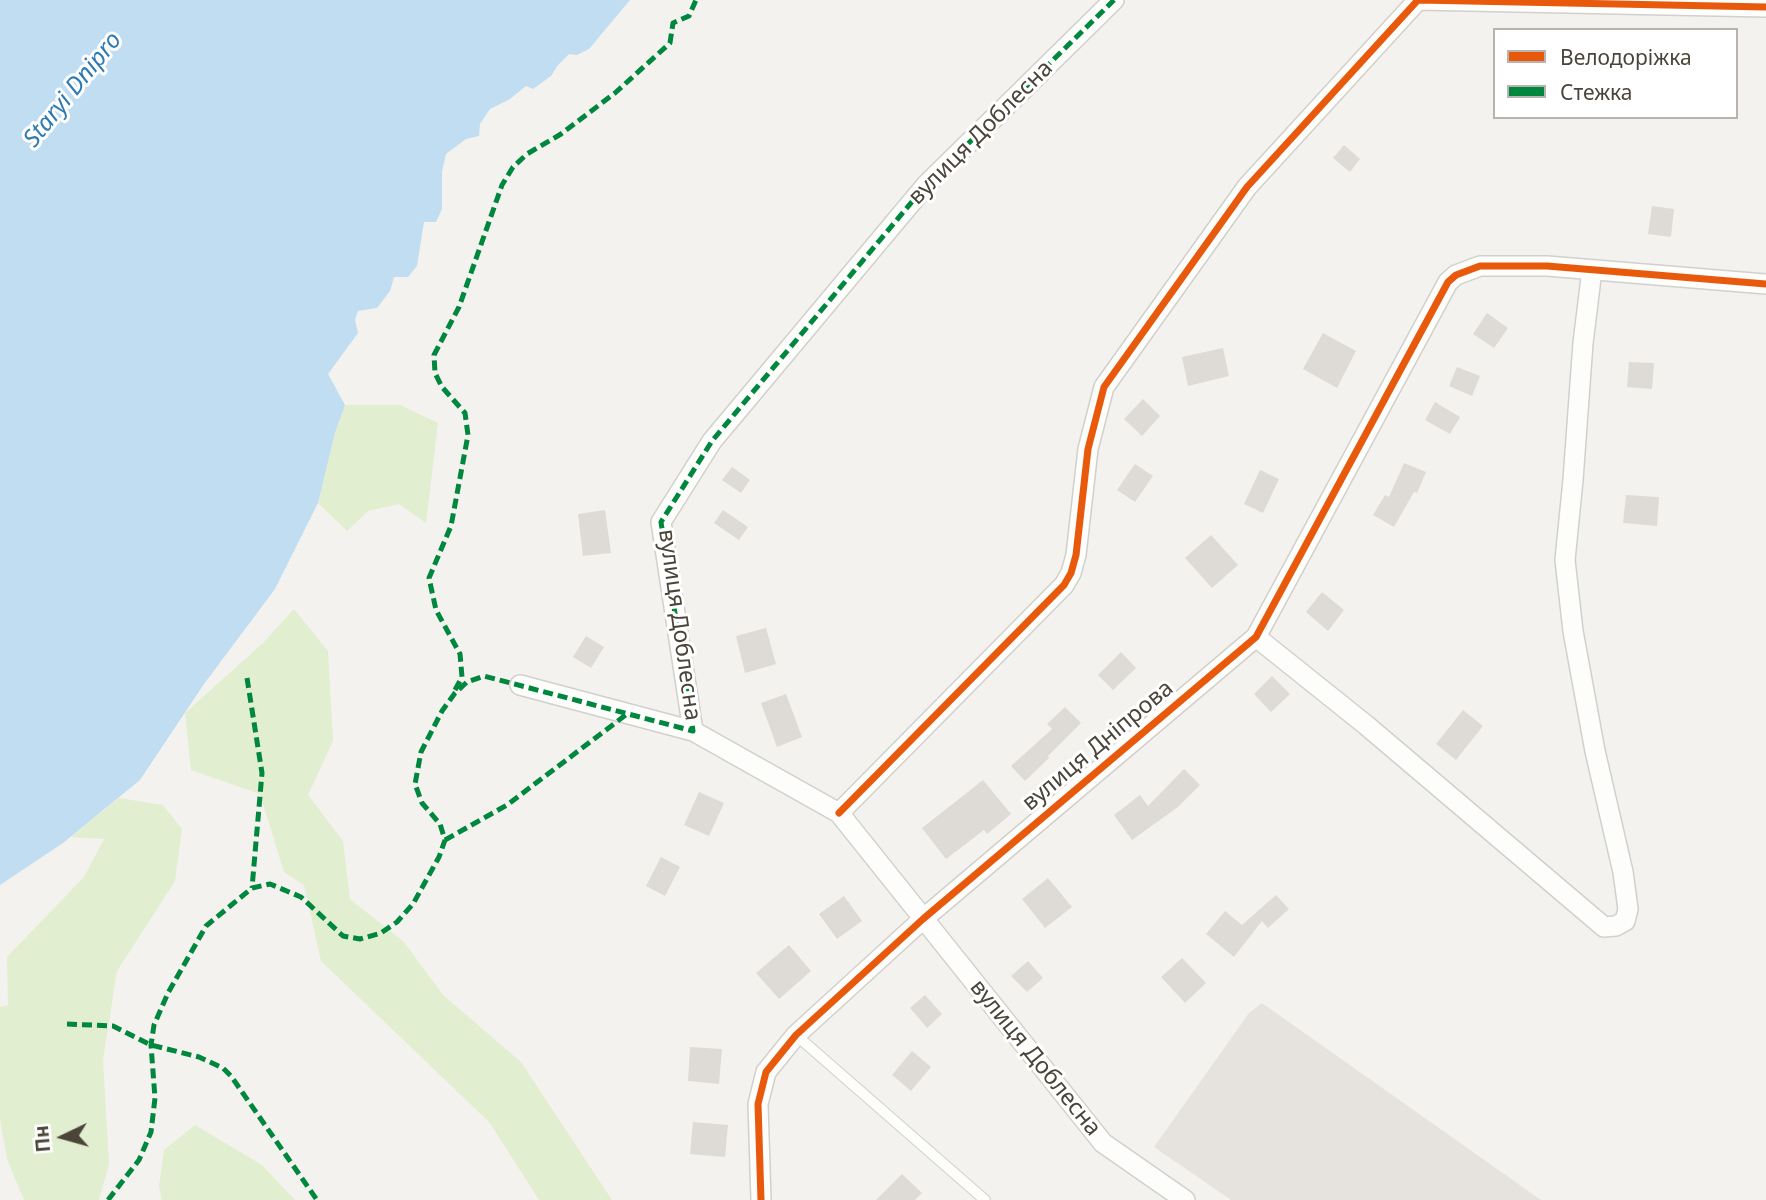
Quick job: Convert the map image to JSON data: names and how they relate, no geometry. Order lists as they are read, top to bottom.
{
  "streets": {
    "street": ["вулиця Доблесна", "вулиця Дніпрова"]
  },
  "crossings": [
    ["вулиця Доблесна", "вулиця Дніпрова"]
  ],
  "water": ["Staryi Dnipro"],
  "legend": ["Велодоріжка", "Стежка"],
  "north": "left"
}
